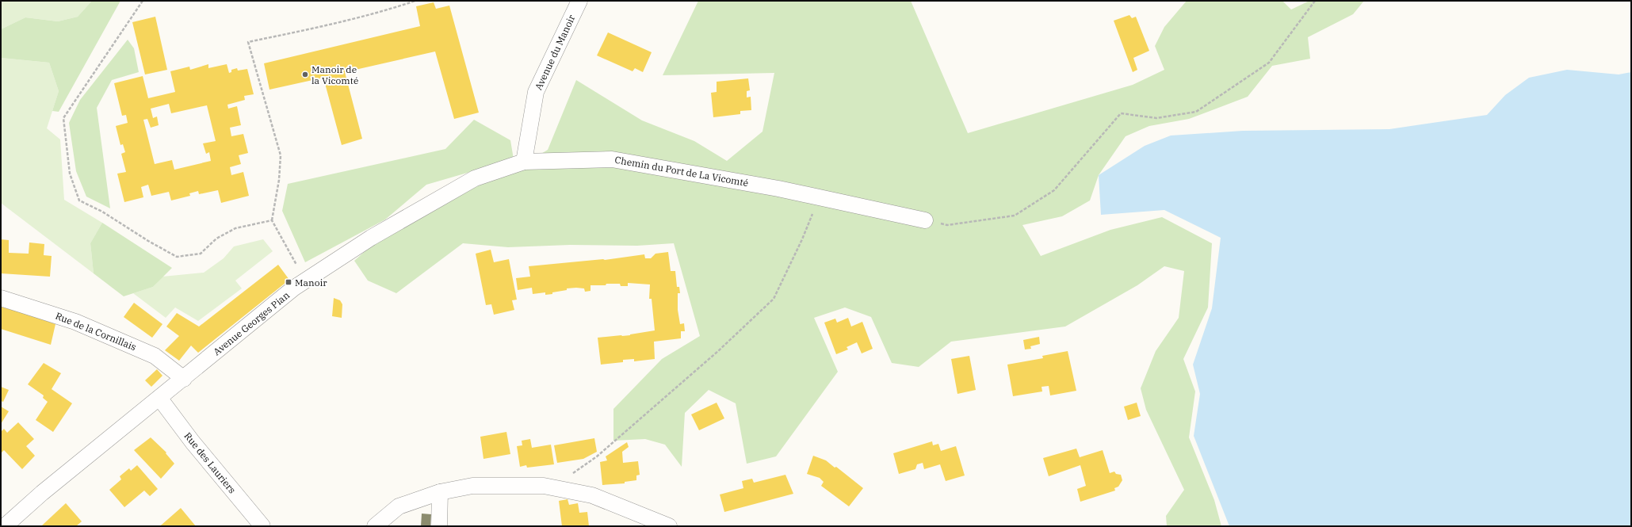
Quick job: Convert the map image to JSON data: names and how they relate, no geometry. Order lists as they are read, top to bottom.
{
  "streets": {
    "street": [
      "Avenue du Manoir",
      "Chemin du Port de La Vicomté",
      "Avenue Georges Pian",
      "Rue de la Cornillais",
      "Rue des Lauriers"
    ]
  },
  "crossings": [
    ["Avenue du Manoir", "Chemin du Port de La Vicomté"],
    ["Avenue du Manoir", "Avenue Georges Pian"],
    ["Chemin du Port de La Vicomté", "Avenue Georges Pian"],
    ["Avenue Georges Pian", "Rue de la Cornillais"],
    ["Avenue Georges Pian", "Rue des Lauriers"]
  ],
  "places": {
    "other": ["Manoir de la Vicomté"],
    "transit": ["Manoir"]
  }
}
